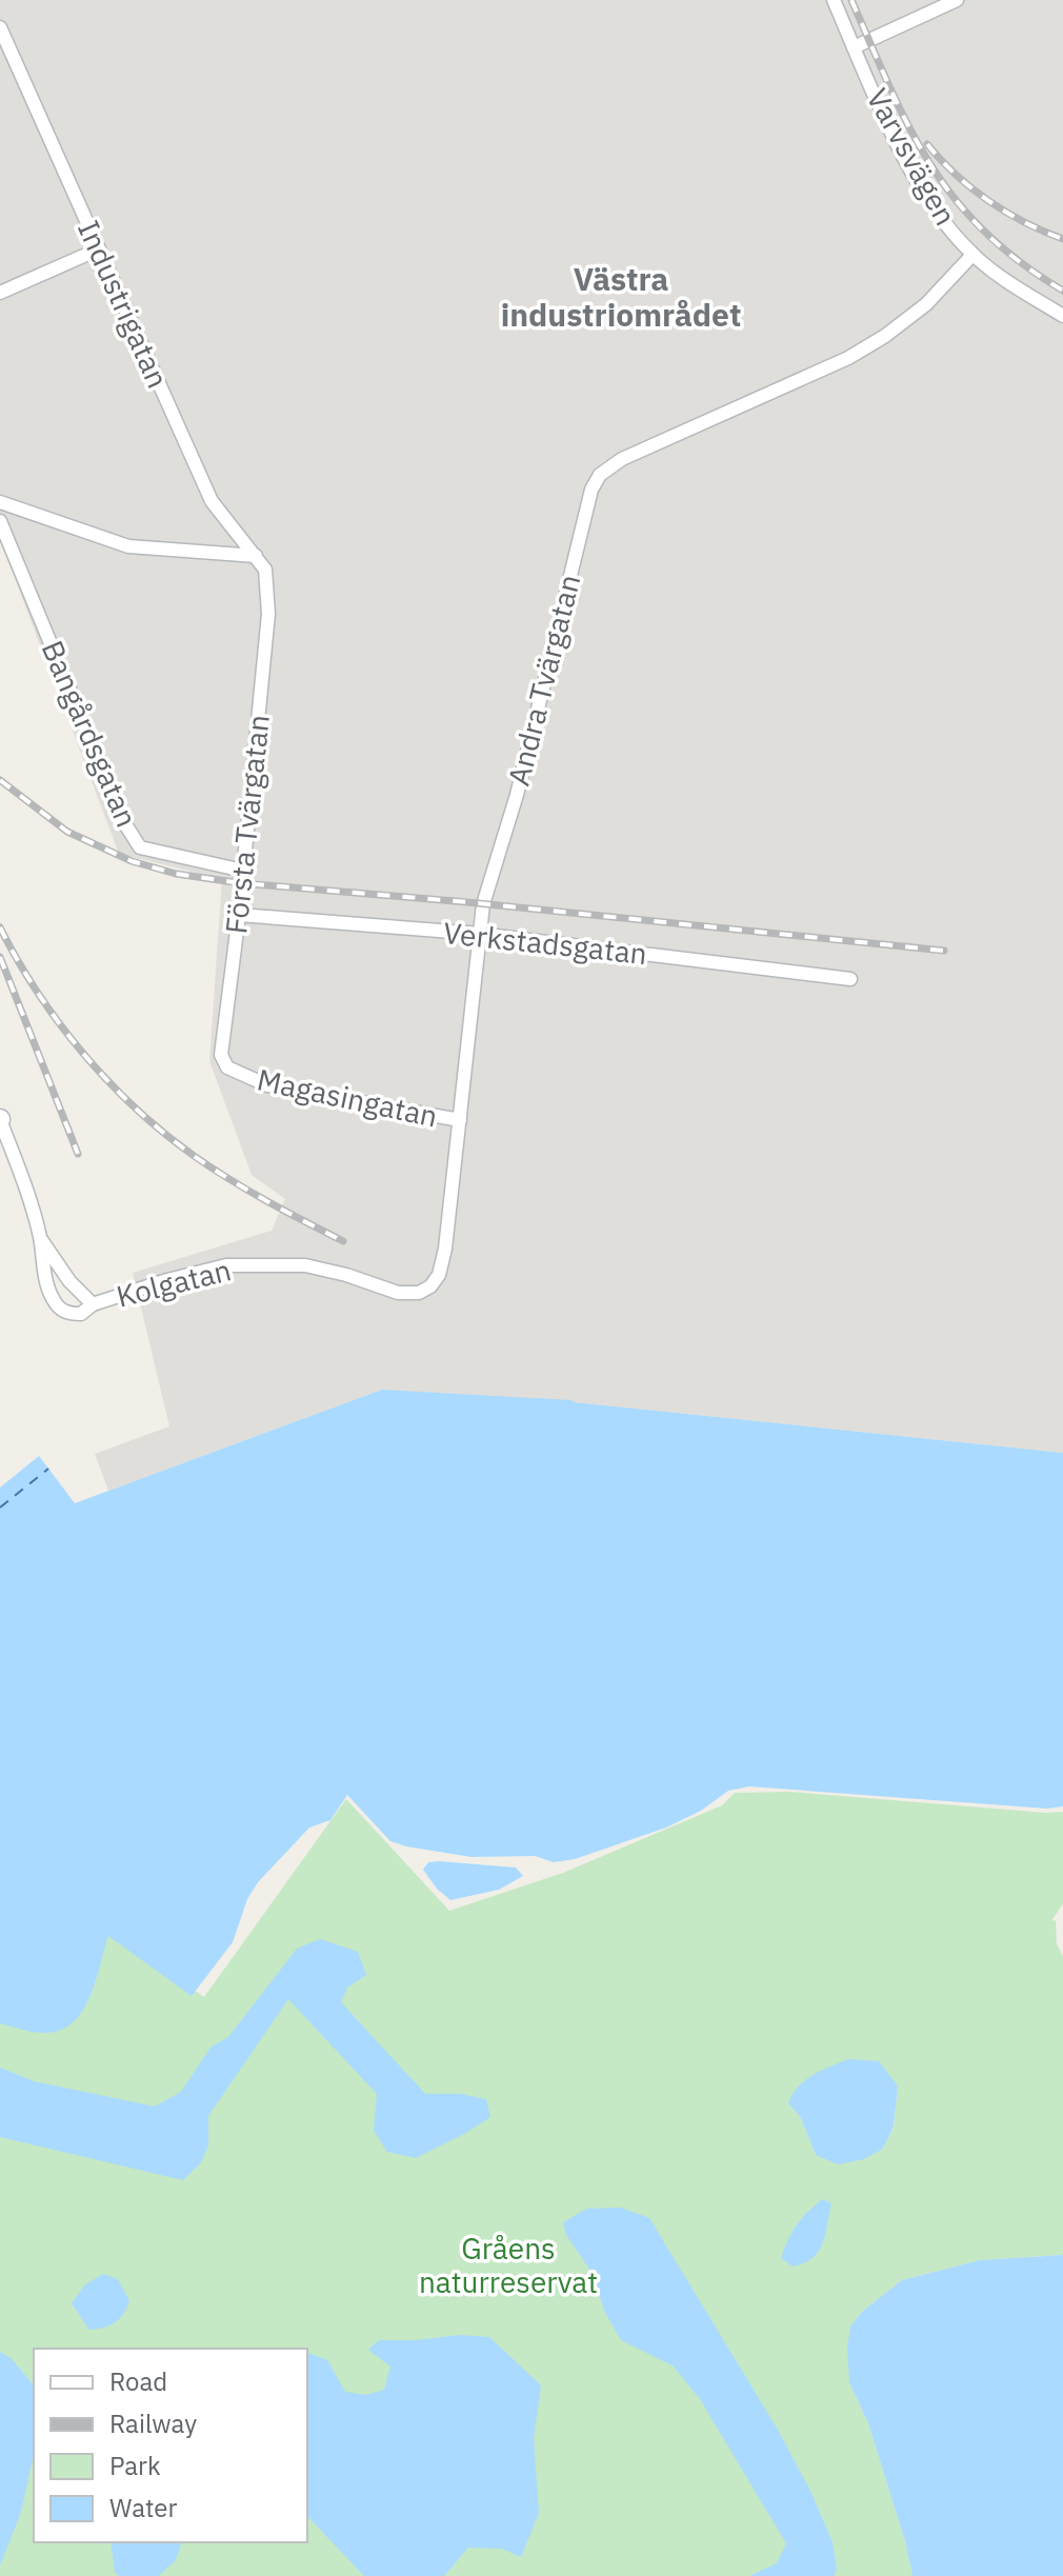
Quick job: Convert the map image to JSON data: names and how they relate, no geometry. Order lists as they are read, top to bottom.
{
  "streets": {
    "street": [
      "Varvsvägen",
      "Industrigatan",
      "Andra Tvärgatan",
      "Bangårdsgatan",
      "Första Tvärgatan",
      "Verkstadsgatan",
      "Magasingatan",
      "Kolgatan"
    ]
  },
  "crossings": [
    ["Varvsvägen", "Andra Tvärgatan"],
    ["Industrigatan", "Första Tvärgatan"],
    ["Andra Tvärgatan", "Verkstadsgatan"],
    ["Andra Tvärgatan", "Magasingatan"],
    ["Andra Tvärgatan", "Kolgatan"],
    ["Bangårdsgatan", "Första Tvärgatan"],
    ["Första Tvärgatan", "Verkstadsgatan"],
    ["Första Tvärgatan", "Magasingatan"]
  ],
  "districts": ["Västra industriområdet"],
  "parks": ["Gråens naturreservat"],
  "legend": [
    "Road",
    "Railway",
    "Park",
    "Water"
  ]
}
